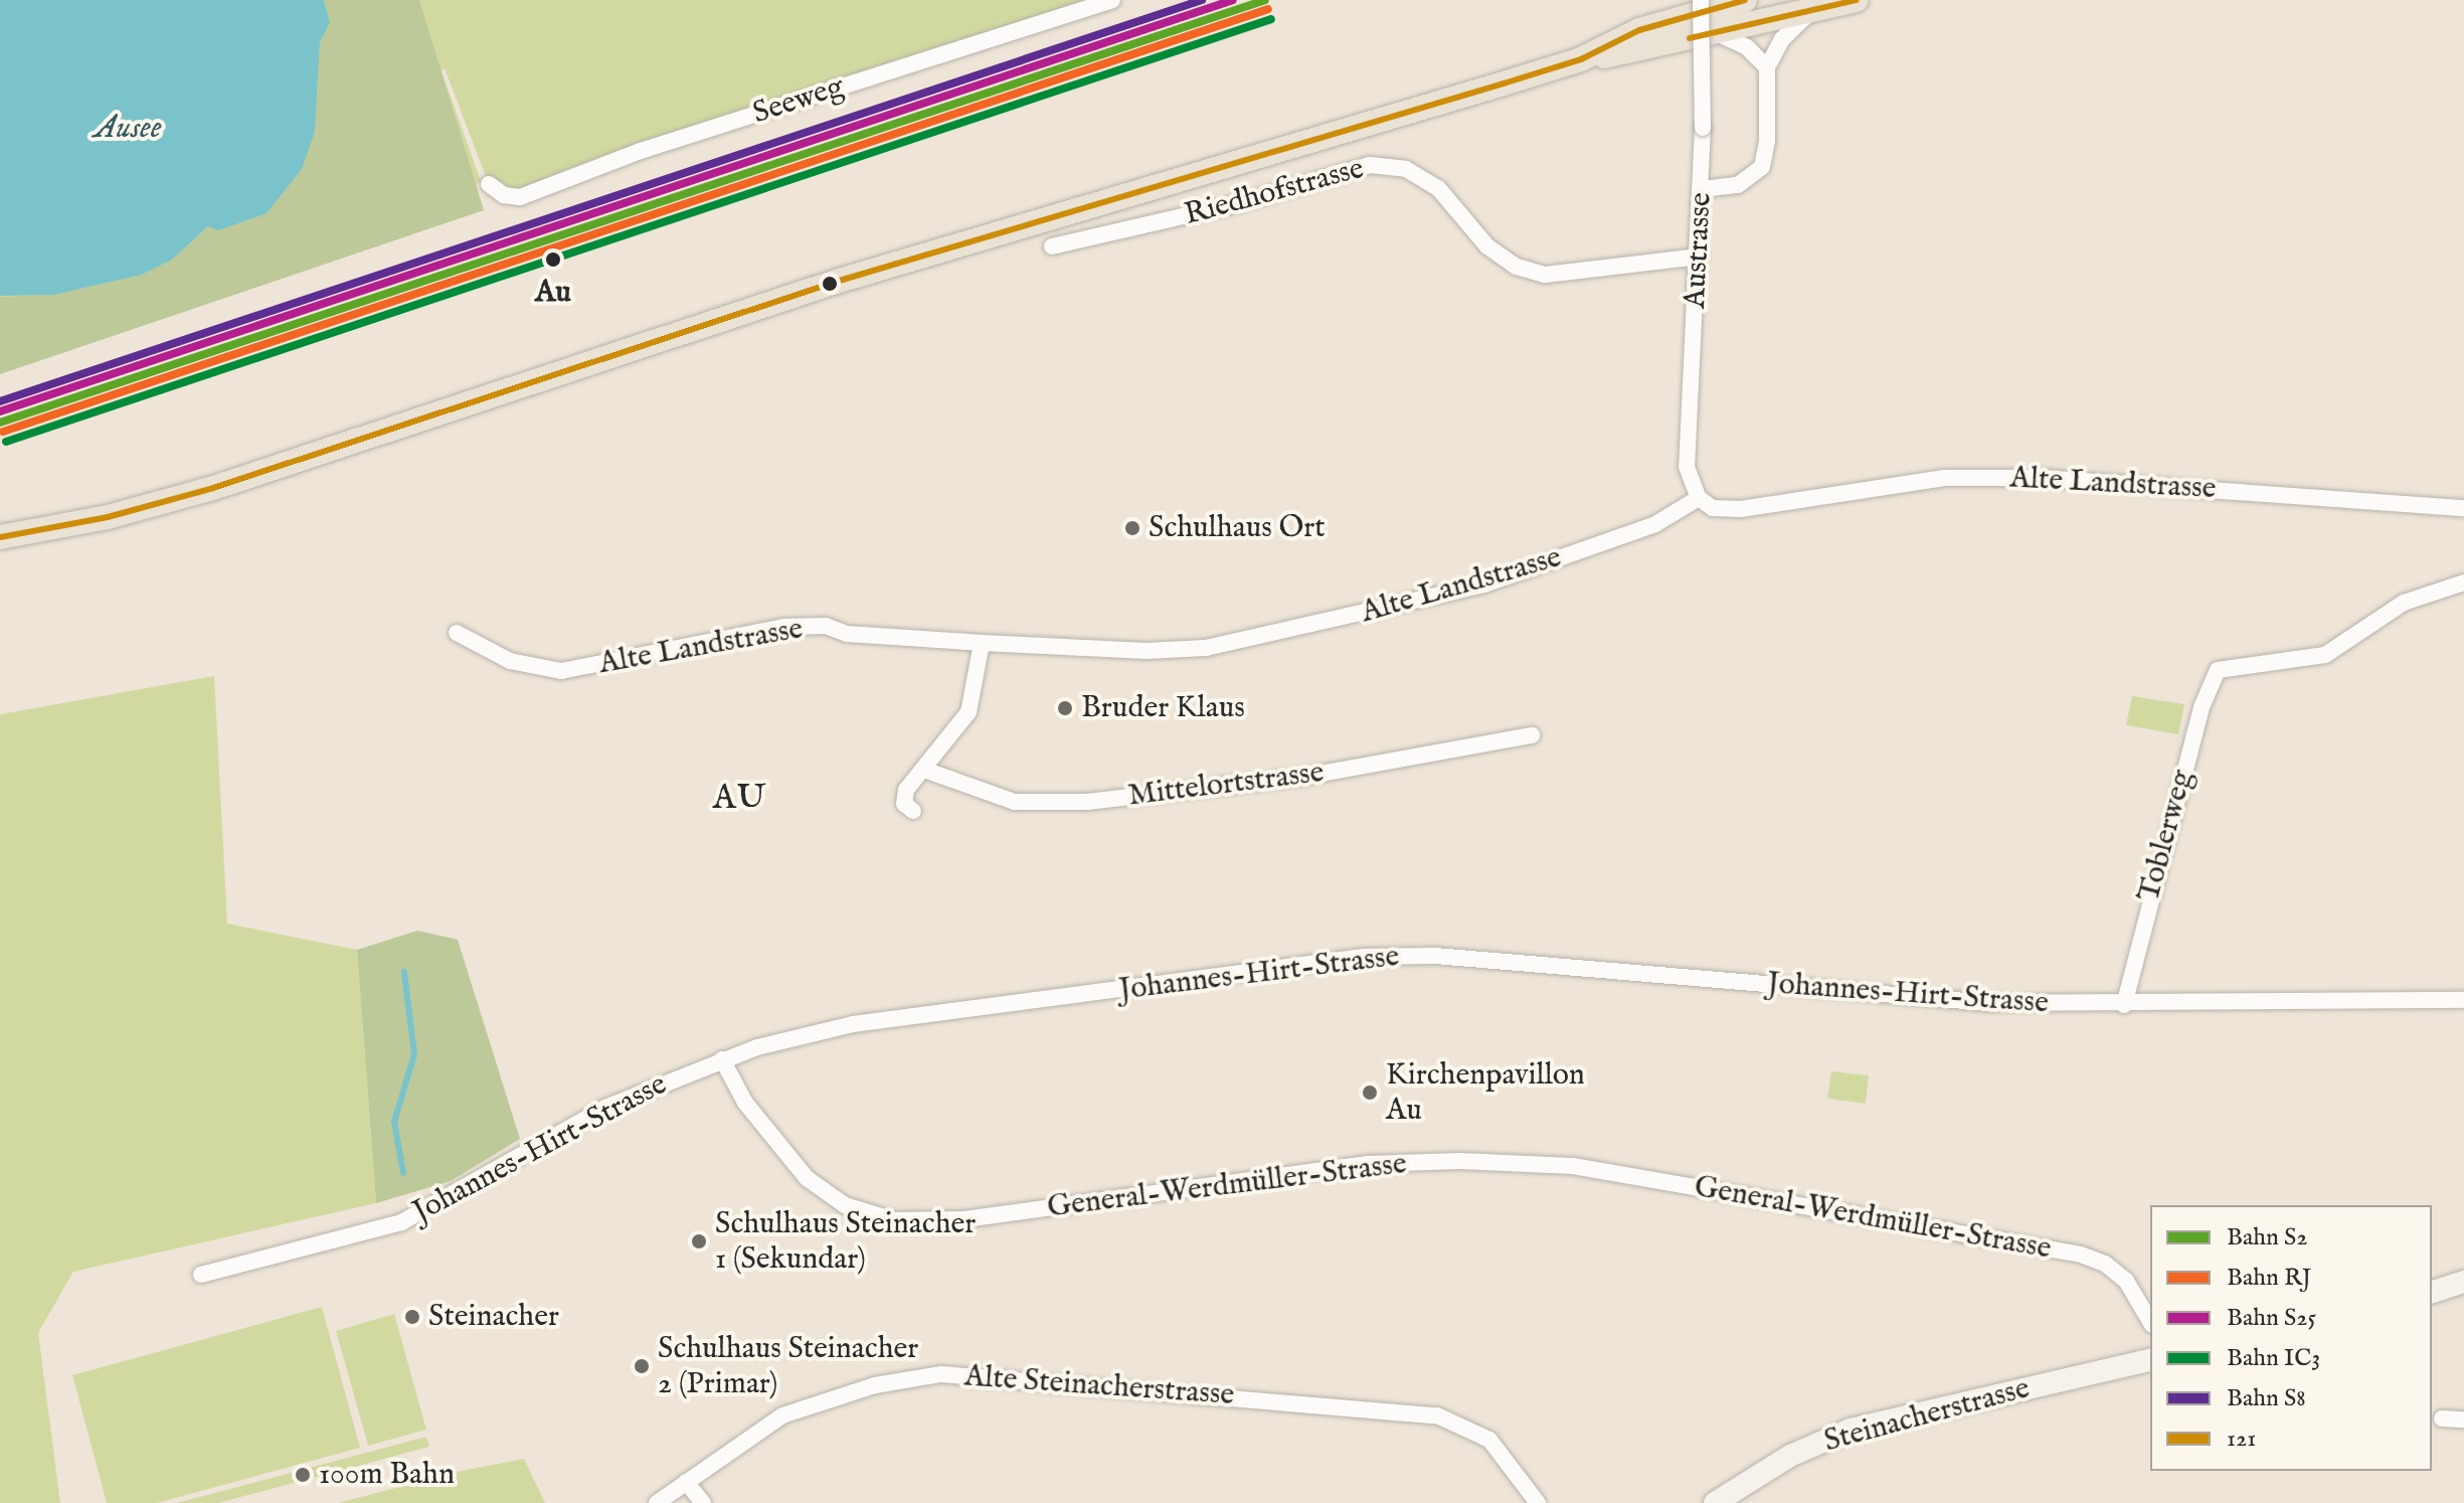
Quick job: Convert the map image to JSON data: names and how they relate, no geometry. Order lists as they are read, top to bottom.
{
  "streets": {
    "street": [
      "Seeweg",
      "Riedhofstrasse",
      "Austrasse",
      "Alte Landstrasse",
      "Mittelortstrasse",
      "Toblerweg",
      "Johannes-Hirt-Strasse",
      "General-Werdmüller-Strasse",
      "Alte Steinacherstrasse",
      "Steinacherstrasse"
    ]
  },
  "crossings": [
    ["Riedhofstrasse", "Austrasse"],
    ["Austrasse", "Alte Landstrasse"],
    ["Toblerweg", "Johannes-Hirt-Strasse"],
    ["Johannes-Hirt-Strasse", "General-Werdmüller-Strasse"]
  ],
  "districts": ["AU"],
  "water": ["Ausee"],
  "places": [
    "Au",
    "Schulhaus Ort",
    "Bruder Klaus",
    "Kirchenpavillon Au",
    "Schulhaus Steinacher 1 (Sekundar)",
    "Steinacher",
    "Schulhaus Steinacher 2 (Primar)",
    "100m Bahn"
  ],
  "lines": [
    "rail line S2",
    "rail line S25",
    "rail line S8",
    "transit line 121",
    "rail line RJ",
    "rail line IC3"
  ],
  "legend": [
    "Bahn S2",
    "Bahn RJ",
    "Bahn S25",
    "Bahn IC3",
    "Bahn S8",
    "121"
  ]
}
